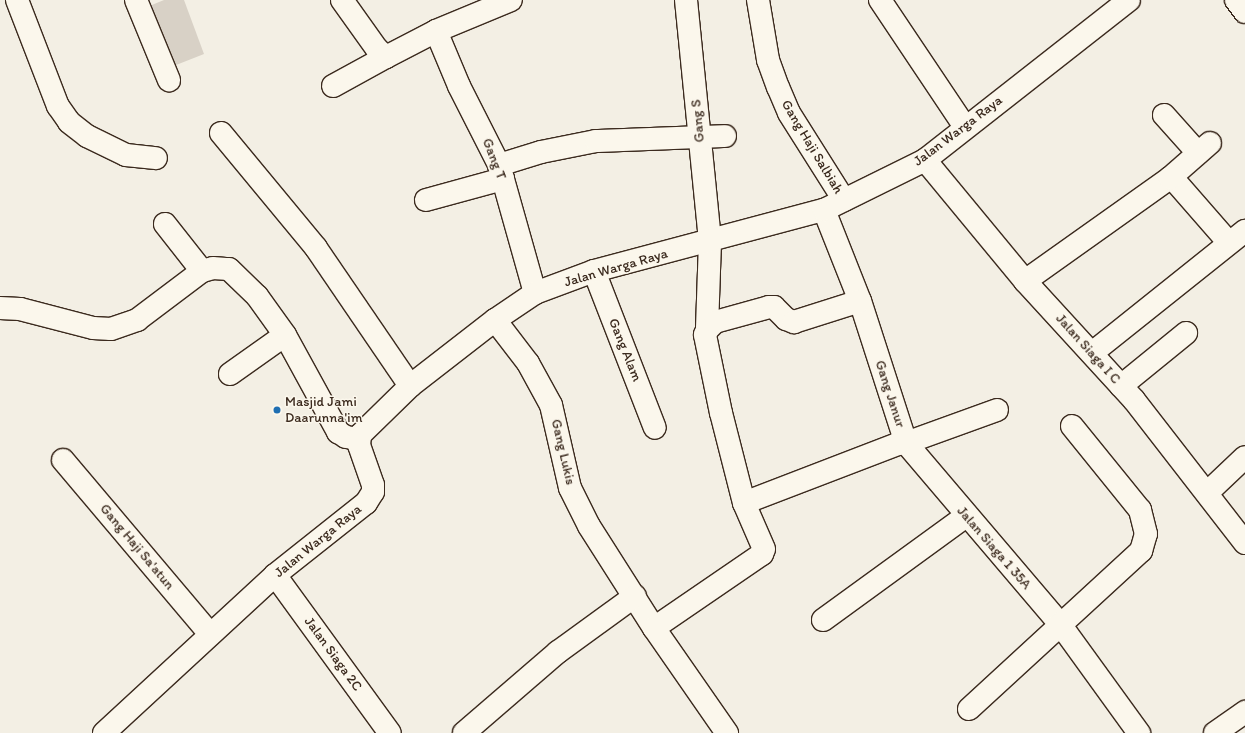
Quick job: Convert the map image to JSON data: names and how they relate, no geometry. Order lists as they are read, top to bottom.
{
  "streets": {
    "street": [
      "Gang S",
      "Jalan Warga Raya",
      "Gang Haji Salbiah",
      "Gang T",
      "Jalan Siaga I C",
      "Gang Alam",
      "Gang Janur",
      "Gang Lukis",
      "Gang Haji Sa'atun",
      "Jalan Siaga 1 35A",
      "Jalan Siaga 2C"
    ]
  },
  "crossings": [
    ["Gang S", "Jalan Warga Raya"],
    ["Gang S", "Gang Janur"],
    ["Gang S", "Gang Lukis"],
    ["Jalan Warga Raya", "Gang Haji Salbiah"],
    ["Jalan Warga Raya", "Gang T"],
    ["Jalan Warga Raya", "Jalan Siaga I C"],
    ["Jalan Warga Raya", "Gang Alam"],
    ["Jalan Warga Raya", "Gang Janur"],
    ["Jalan Warga Raya", "Gang Lukis"],
    ["Jalan Warga Raya", "Gang Haji Sa'atun"],
    ["Jalan Warga Raya", "Jalan Siaga 2C"]
  ],
  "places": ["Masjid Jami Daarunna'im"]
}
